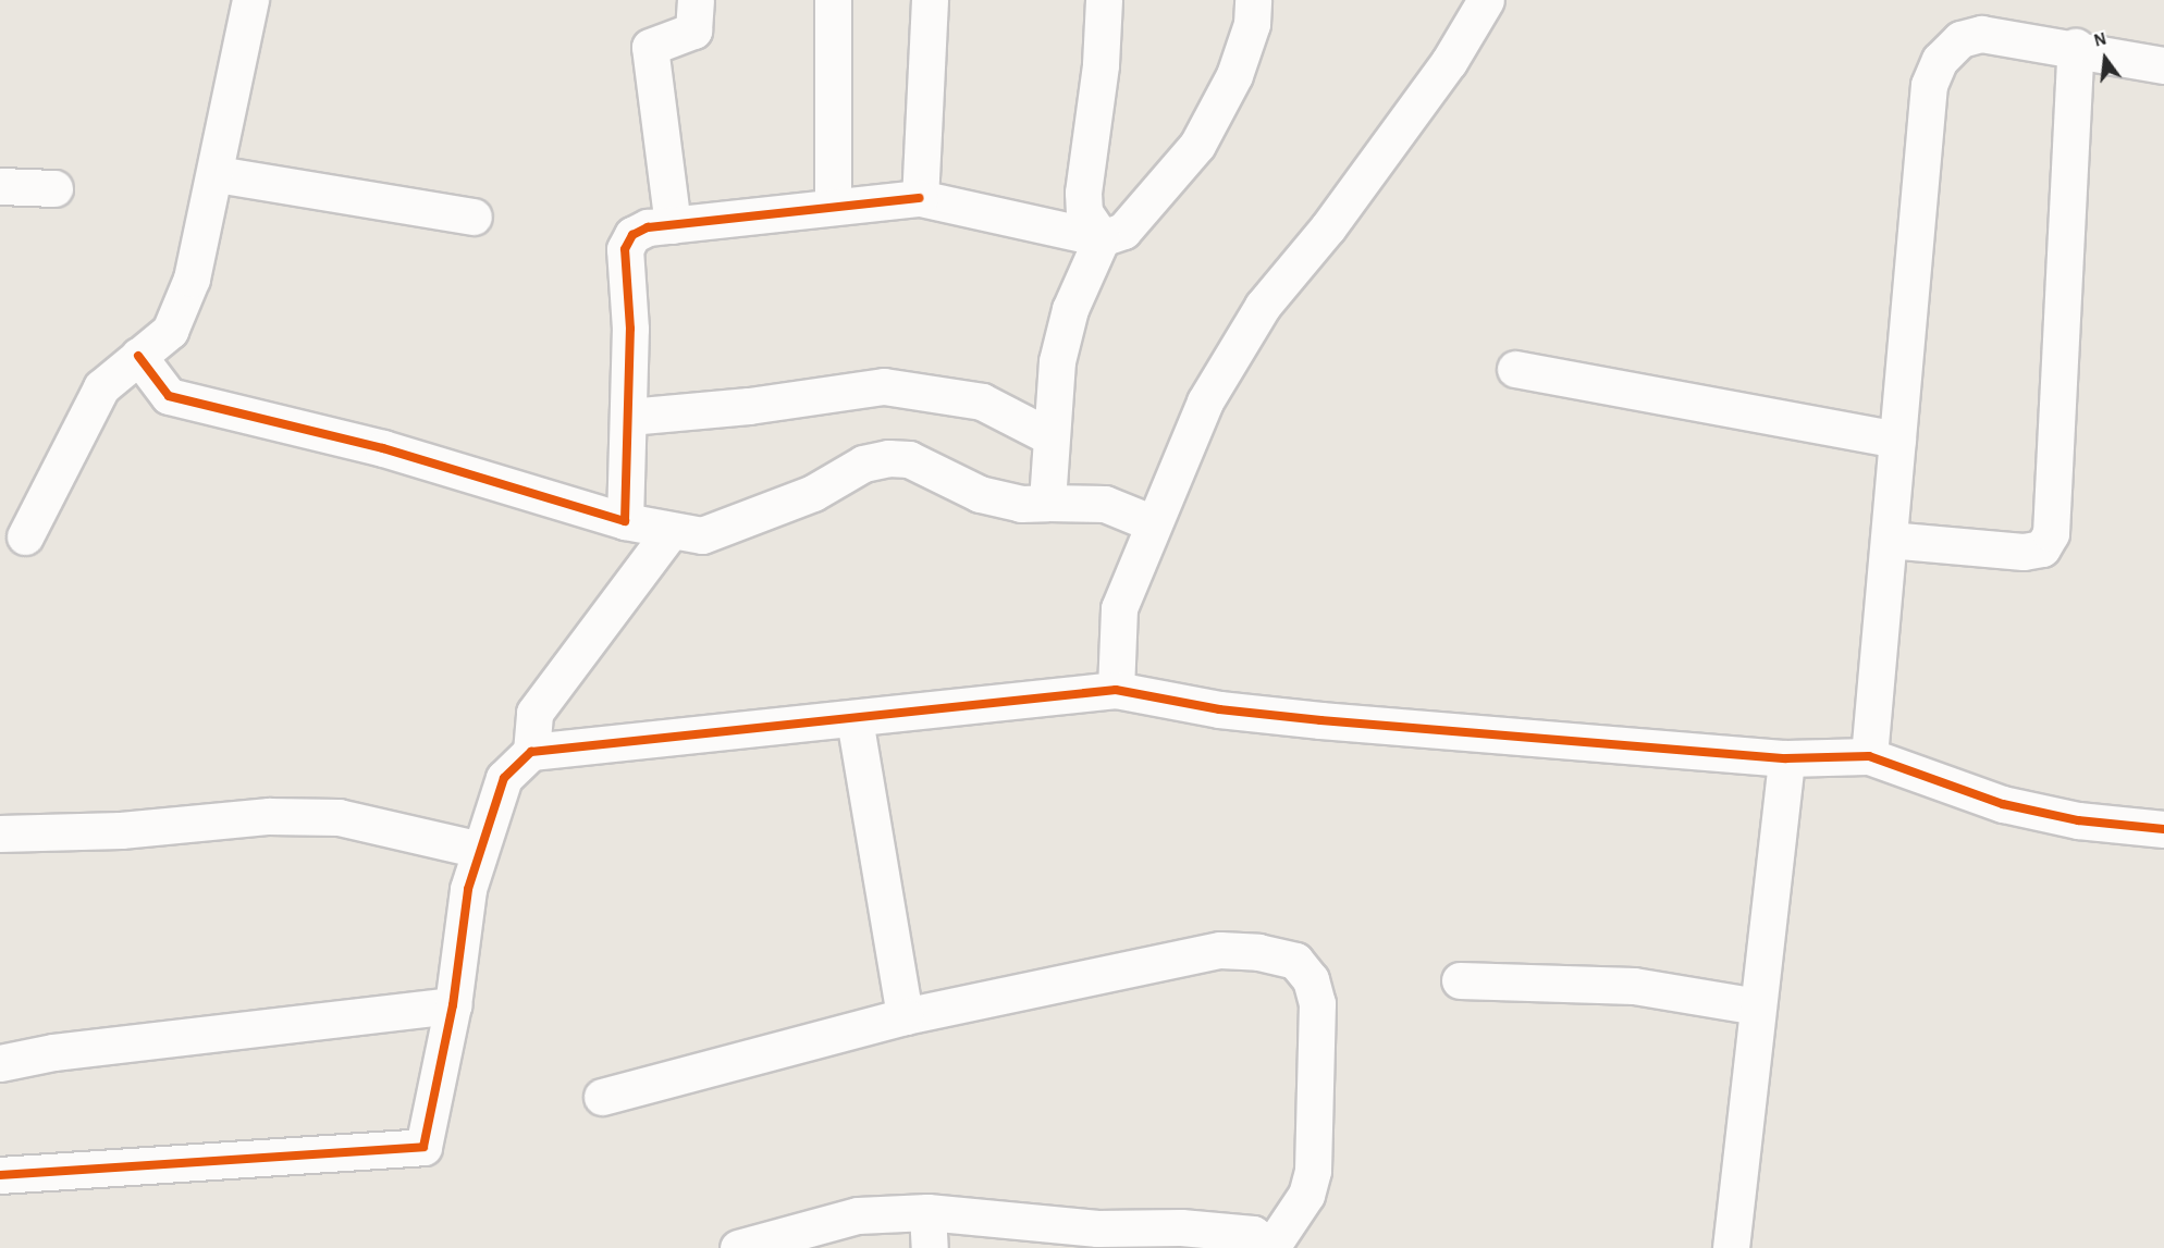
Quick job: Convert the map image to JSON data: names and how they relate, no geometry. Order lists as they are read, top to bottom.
{
  "north": "top"
}
